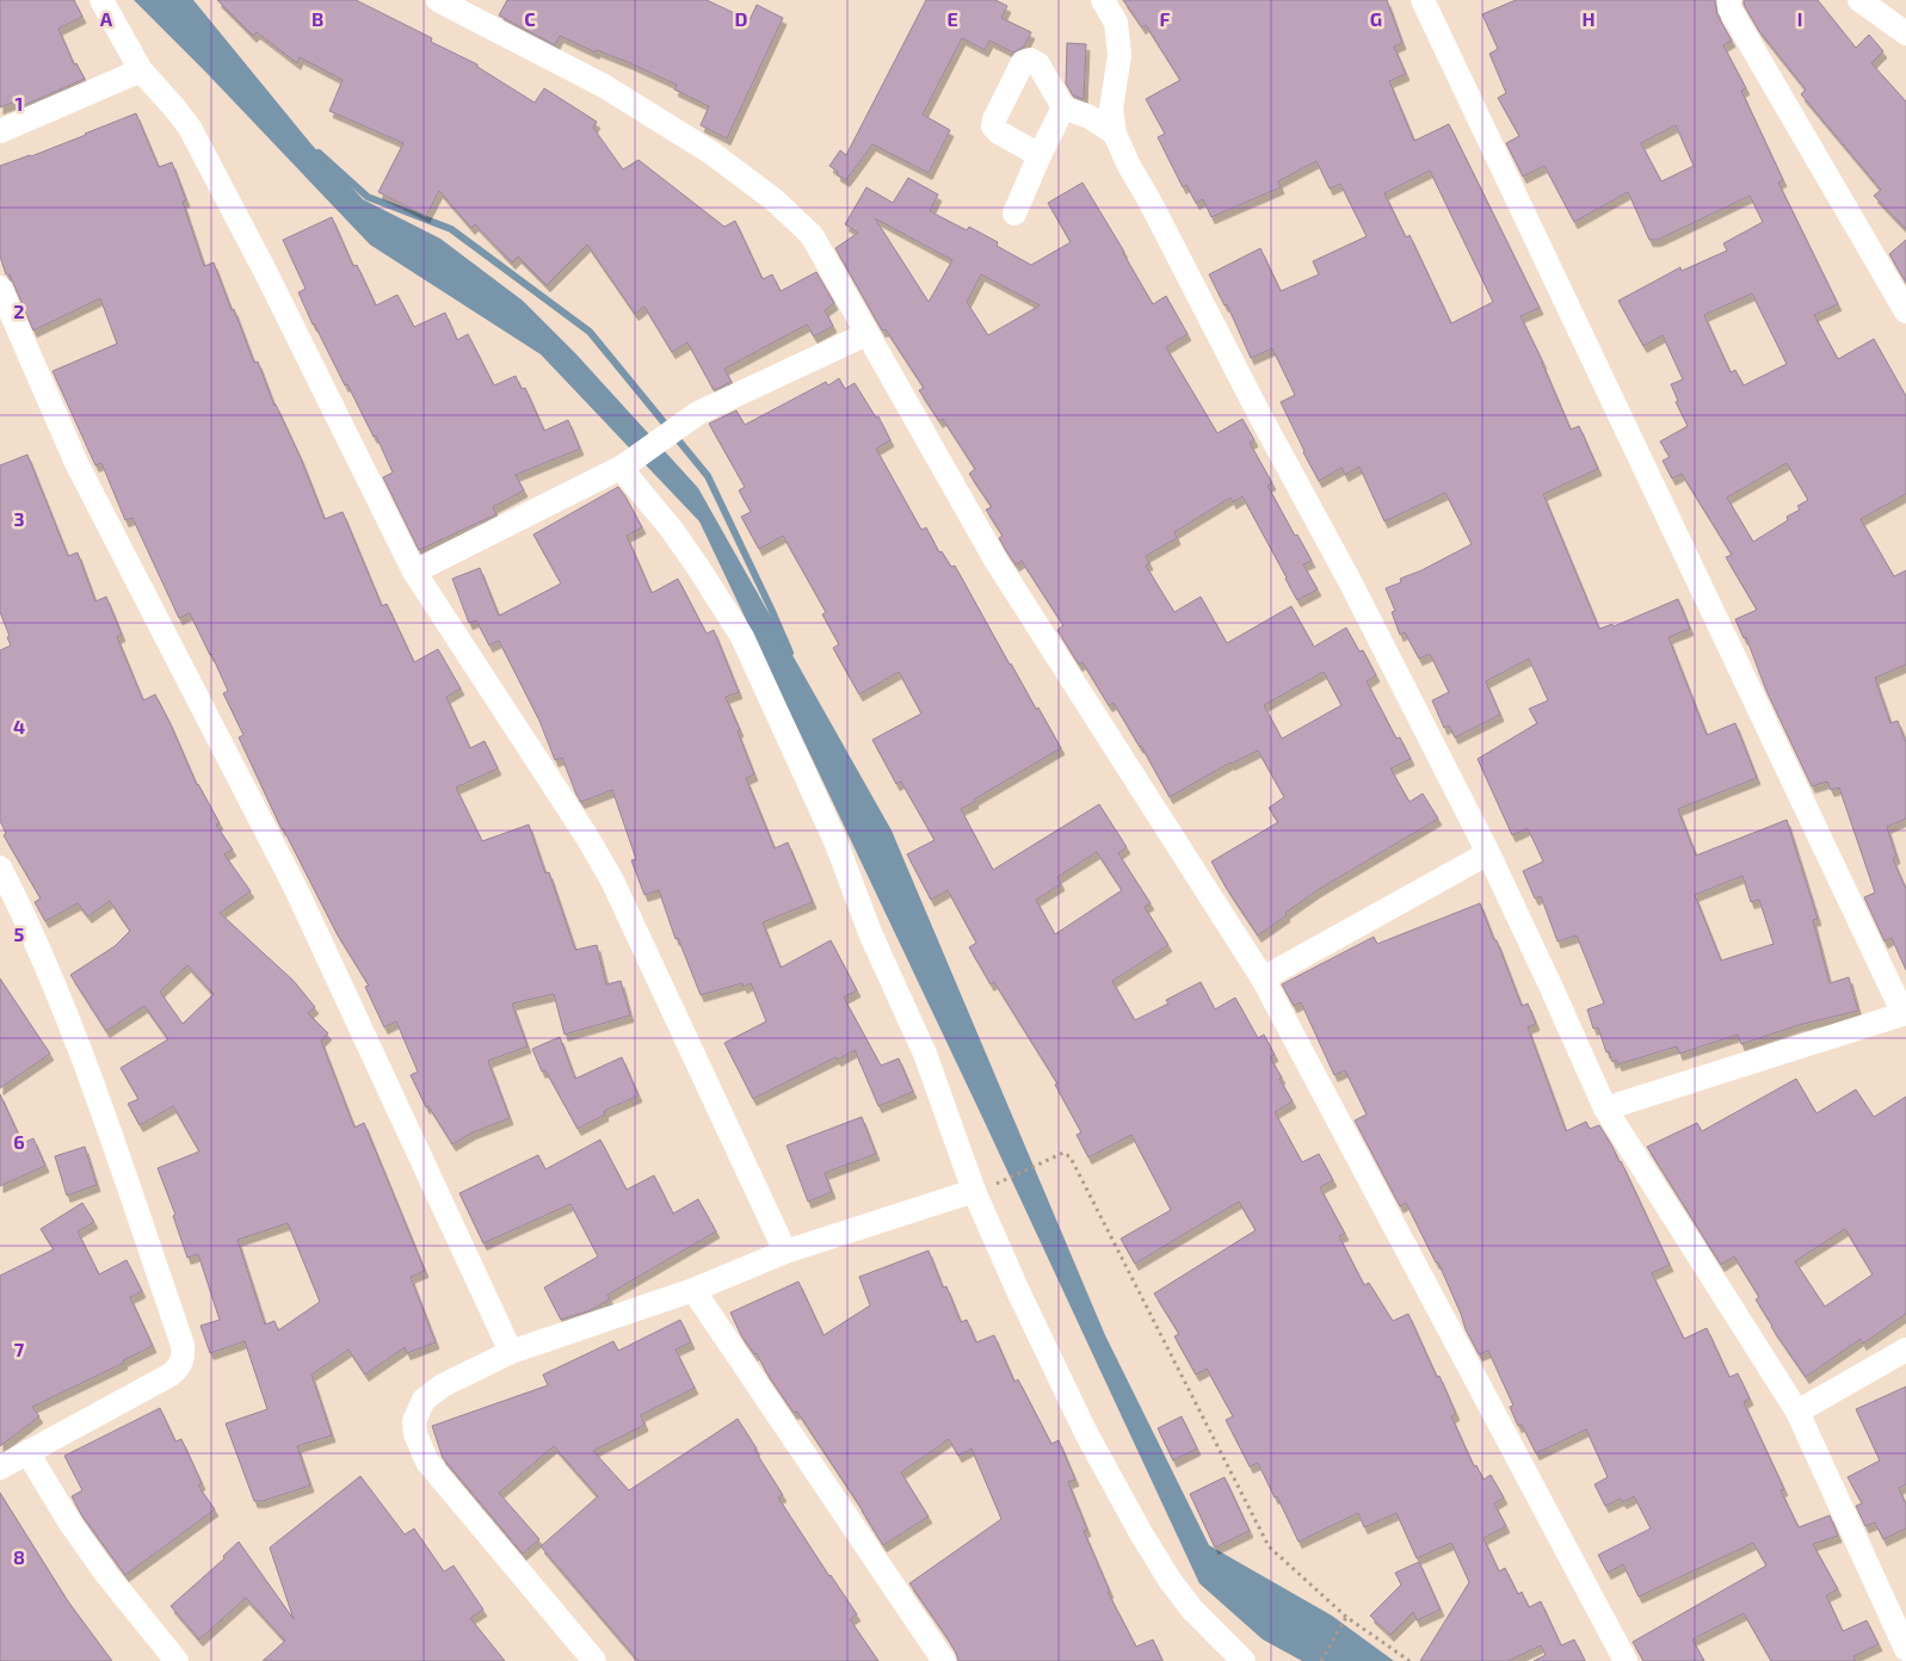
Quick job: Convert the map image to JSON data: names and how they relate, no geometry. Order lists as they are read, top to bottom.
{
  "grid": {
    "columns": [
      "A",
      "B",
      "C",
      "D",
      "E",
      "F",
      "G",
      "H",
      "I"
    ],
    "rows": [
      "1",
      "2",
      "3",
      "4",
      "5",
      "6",
      "7",
      "8"
    ]
  }
}
